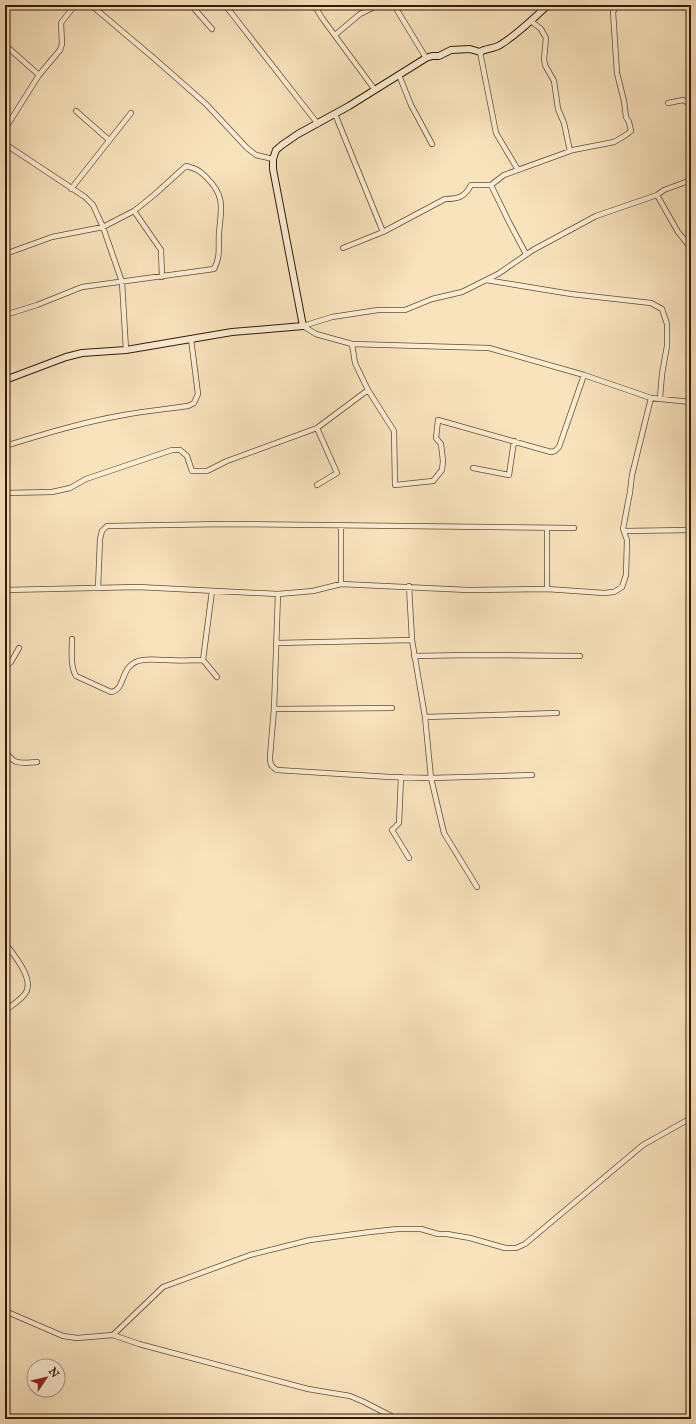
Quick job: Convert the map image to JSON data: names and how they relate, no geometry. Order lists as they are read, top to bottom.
{
  "north": "top right"
}
